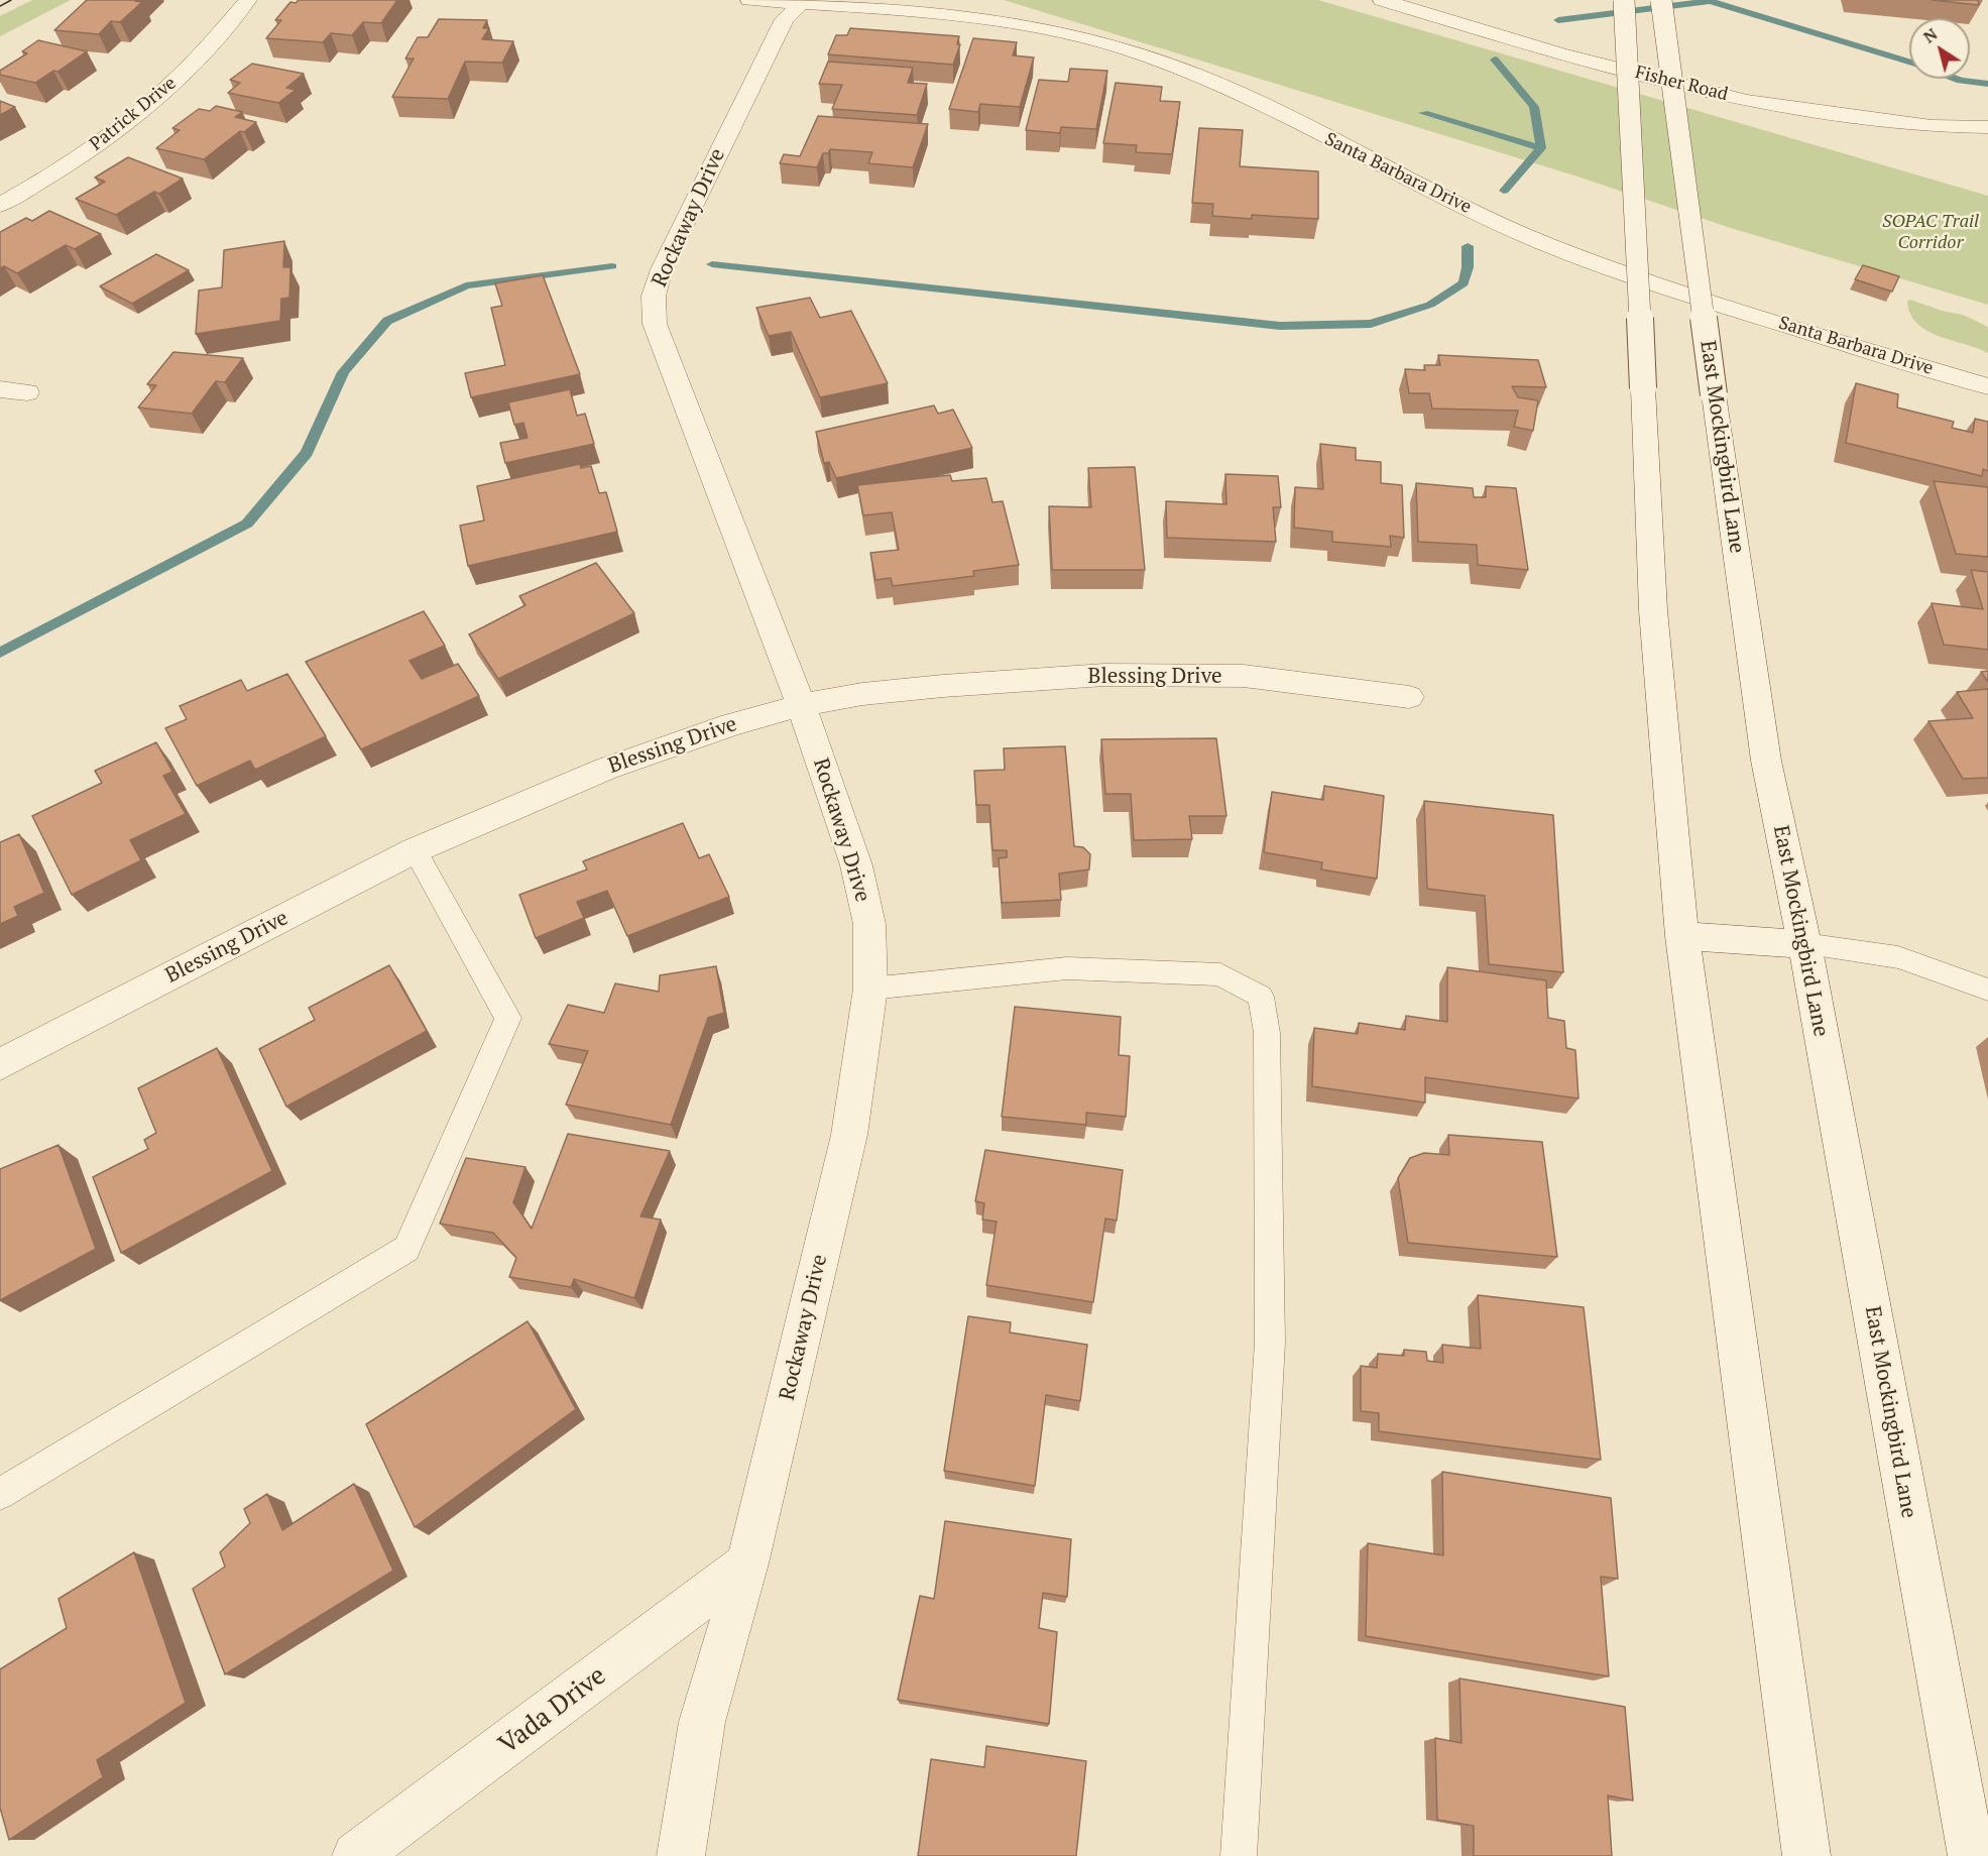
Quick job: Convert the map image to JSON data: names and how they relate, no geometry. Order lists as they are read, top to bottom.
{
  "streets": {
    "street": [
      "Fisher Road",
      "Patrick Drive",
      "Santa Barbara Drive",
      "Rockaway Drive",
      "East Mockingbird Lane",
      "Blessing Drive",
      "Vada Drive"
    ]
  },
  "crossings": [
    ["Santa Barbara Drive", "Rockaway Drive"],
    ["Rockaway Drive", "Blessing Drive"],
    ["Rockaway Drive", "Vada Drive"]
  ],
  "parks": ["SOPAC Trail Corridor"],
  "north": "top left"
}
